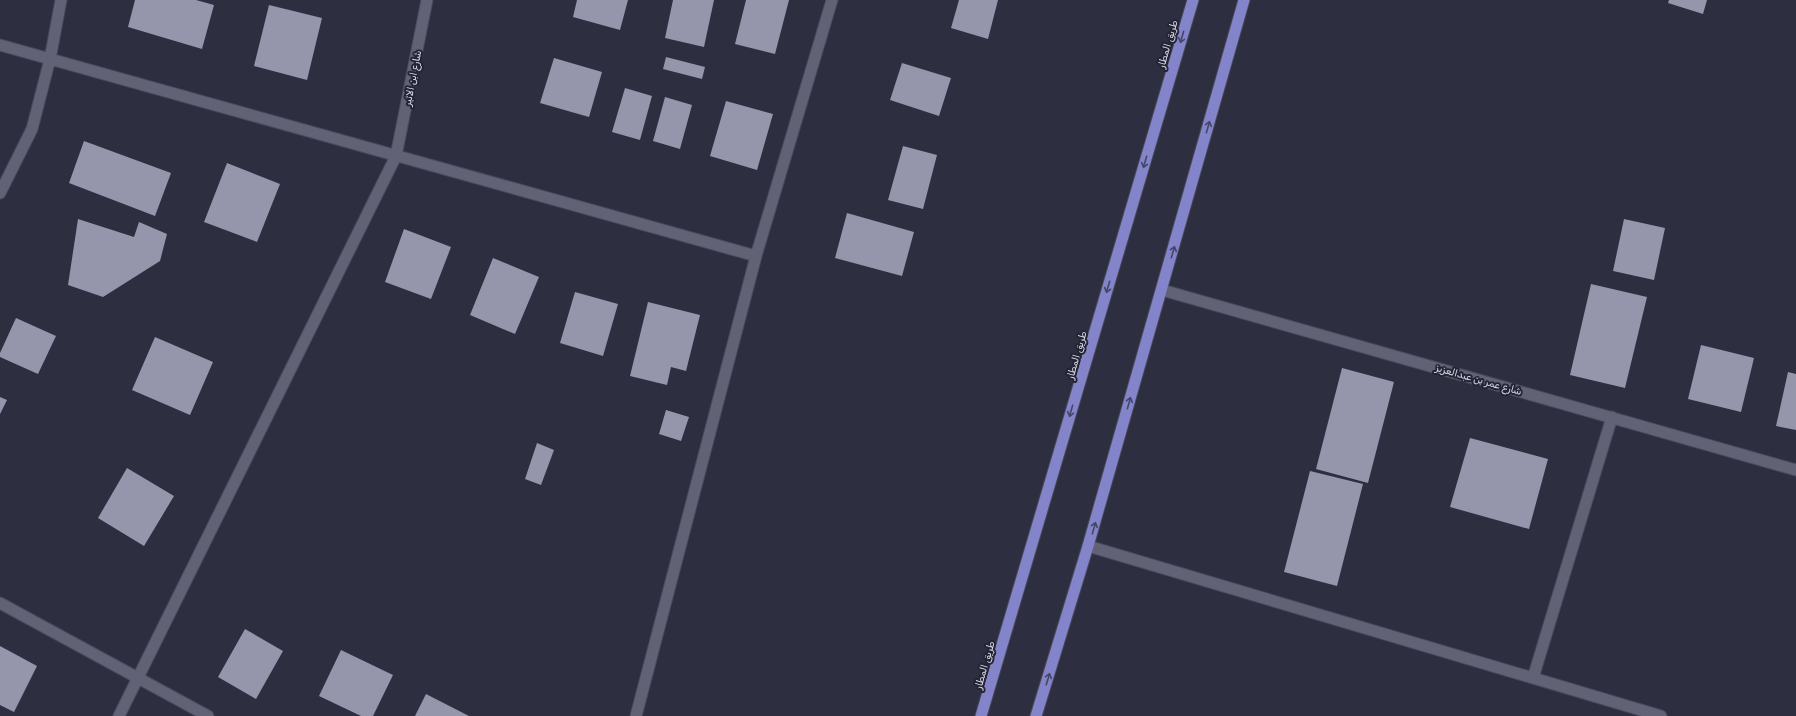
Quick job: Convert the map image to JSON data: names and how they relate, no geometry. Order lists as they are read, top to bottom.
{
  "streets": {
    "highway": ["طريق المطار"],
    "street": ["شارع ابن الاثير", "شارع عمر بن عبدالعزيز"]
  }
}
